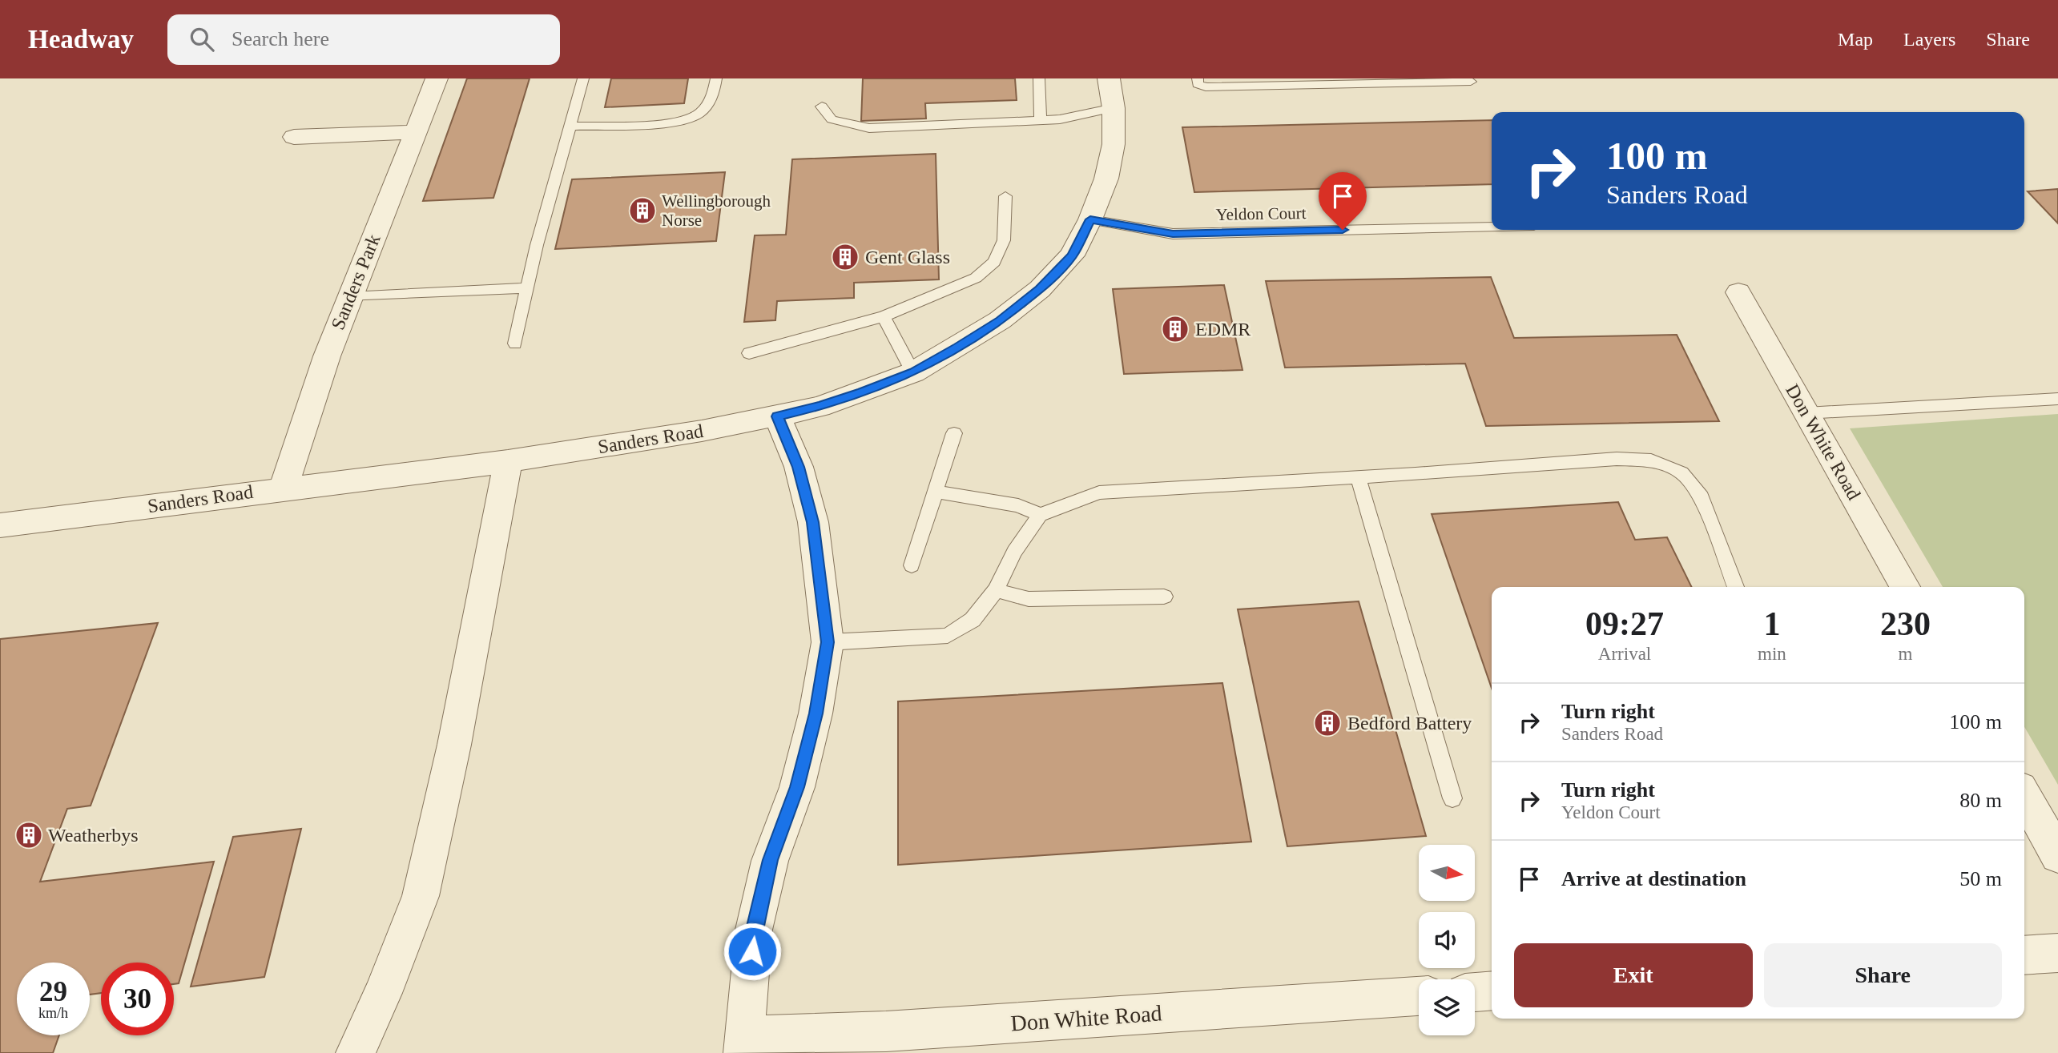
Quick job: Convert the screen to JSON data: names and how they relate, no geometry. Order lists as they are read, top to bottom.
{
  "streets": {
    "street": ["Sanders Park", "Sanders Road", "Don White Road"],
    "lane": ["Yeldon Court"]
  },
  "crossings": [
    ["Yeldon Court", "Sanders Road"],
    ["Sanders Park", "Sanders Road"],
    ["Sanders Road", "Don White Road"]
  ],
  "places": {
    "building": [
      "Wellingborough Norse",
      "Gent Glass",
      "EDMR",
      "Bedford Battery",
      "Weatherbys"
    ]
  },
  "north": "right",
  "page": {
    "header": "Headway",
    "search": "Search here",
    "nav": ["Map", "Layers", "Share"],
    "turn": ["100 m", "Sanders Road"],
    "eta": [
      "09:27",
      "Arrival",
      "1",
      "min",
      "230",
      "m"
    ],
    "list": [
      {
        "name": "Turn right",
        "note": "Sanders Road",
        "value": "100 m"
      },
      {
        "name": "Turn right",
        "note": "Yeldon Court",
        "value": "80 m"
      },
      {
        "name": "Arrive at destination",
        "value": "50 m"
      }
    ],
    "buttons": ["Exit", "Share"],
    "speed": "29 km/h",
    "limit": "30"
  }
}
